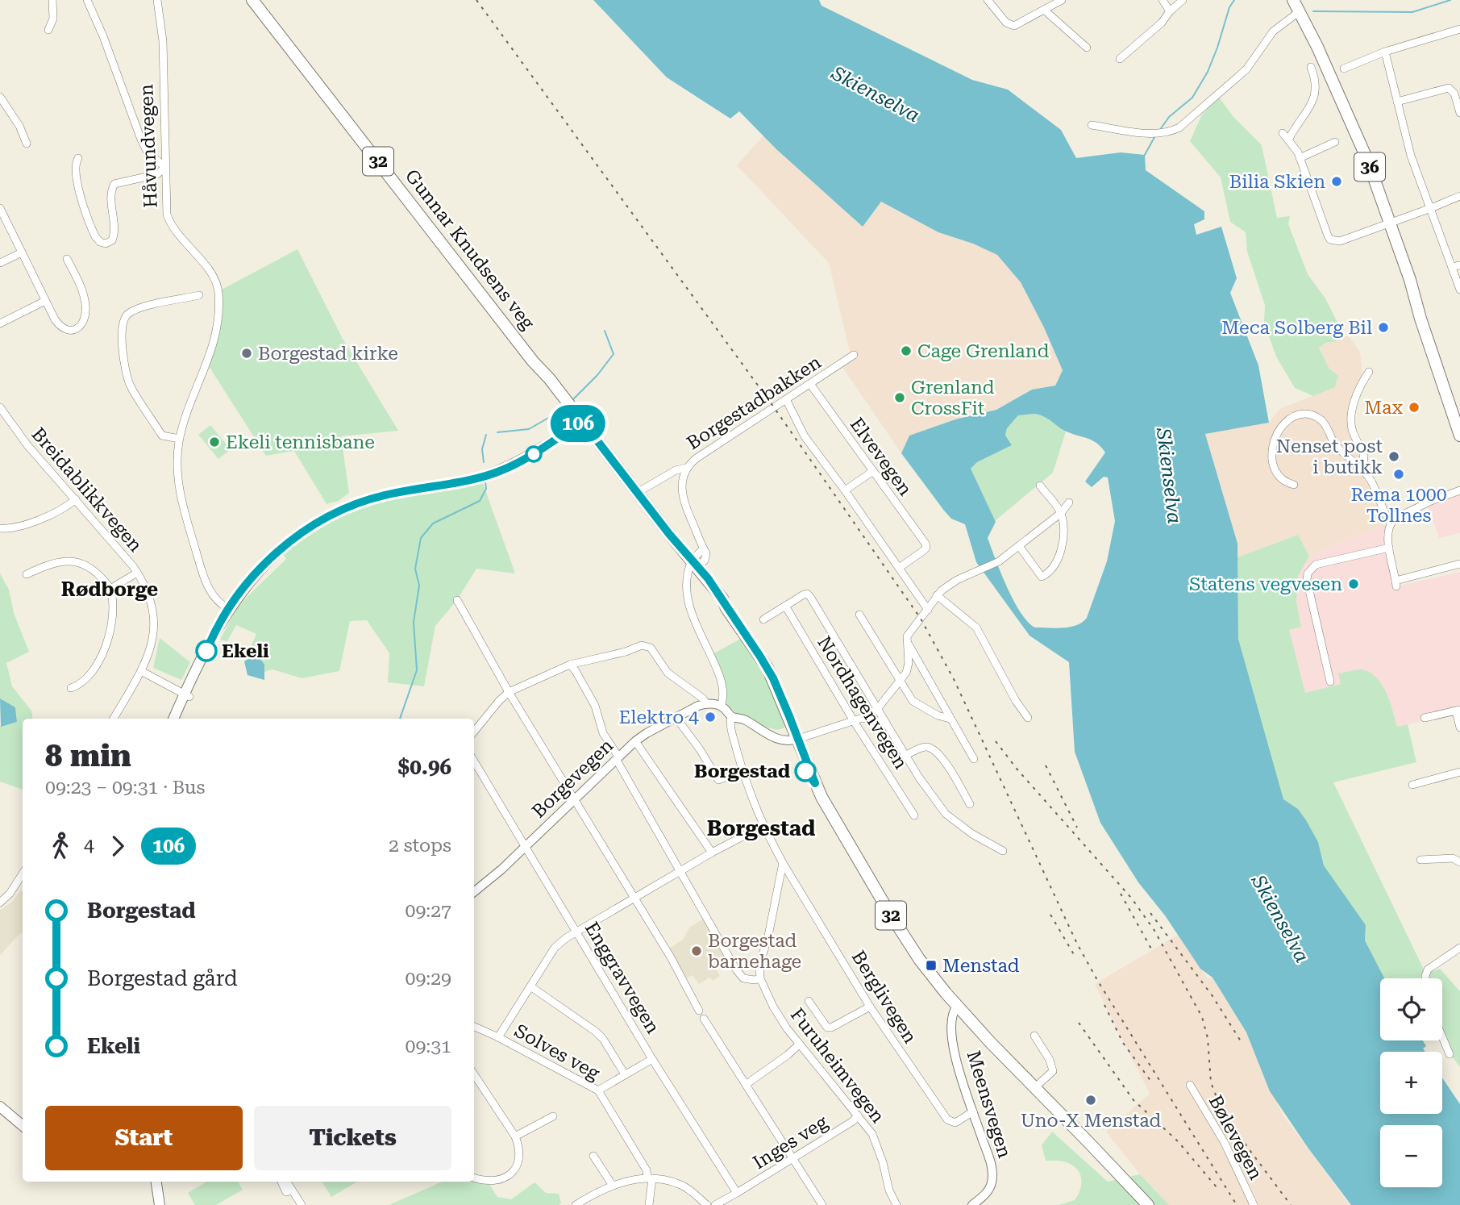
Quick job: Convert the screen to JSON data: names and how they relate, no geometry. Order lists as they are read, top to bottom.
{
  "streets": {
    "main road": ["32", "36", "Gunnar Knudsens veg"],
    "street": [
      "Håvundvegen",
      "Borgestadbakken",
      "Elvevegen",
      "Breidablikkvegen",
      "Nordhagenvegen",
      "Borgevegen",
      "Enggravvegen",
      "Berglivegen",
      "Solves veg",
      "Furuheimvegen",
      "Meensvegen",
      "Bølevegen",
      "Inges veg"
    ]
  },
  "crossings": [
    ["Gunnar Knudsens veg", "Borgestadbakken"],
    ["Gunnar Knudsens veg", "Meensvegen"],
    ["Borgestadbakken", "Elvevegen"],
    ["Borgevegen", "Enggravvegen"],
    ["Enggravvegen", "Inges veg"],
    ["Berglivegen", "Meensvegen"],
    ["Furuheimvegen", "Inges veg"]
  ],
  "districts": ["Rødborge", "Borgestad"],
  "water": ["Skienselva"],
  "places": {
    "other": [
      "Bilia Skien",
      "Meca Solberg Bil",
      "Cage Grenland",
      "Borgestad kirke",
      "Grenland CrossFit",
      "Max",
      "Ekeli tennisbane",
      "Nenset post i butikk",
      "Rema 1000 Tollnes",
      "Statens vegvesen",
      "Ekeli",
      "Elektro 4",
      "Borgestad",
      "Borgestad barnehage",
      "Uno-X Menstad"
    ],
    "transit": ["Menstad"]
  },
  "lines": ["bus line 106"],
  "page": {
    "on_map": "106",
    "heading": ["8 min", "09:23 – 09:31 · Bus", "$0.96"],
    "legs": ["4", "106", "2 stops"],
    "list": [
      {
        "name": "Borgestad",
        "value": "09:27"
      },
      {
        "name": "Borgestad gård",
        "value": "09:29"
      },
      {
        "name": "Ekeli",
        "value": "09:31"
      }
    ],
    "map_buttons": ["+", "−"],
    "buttons": ["Start", "Tickets"]
  }
}
